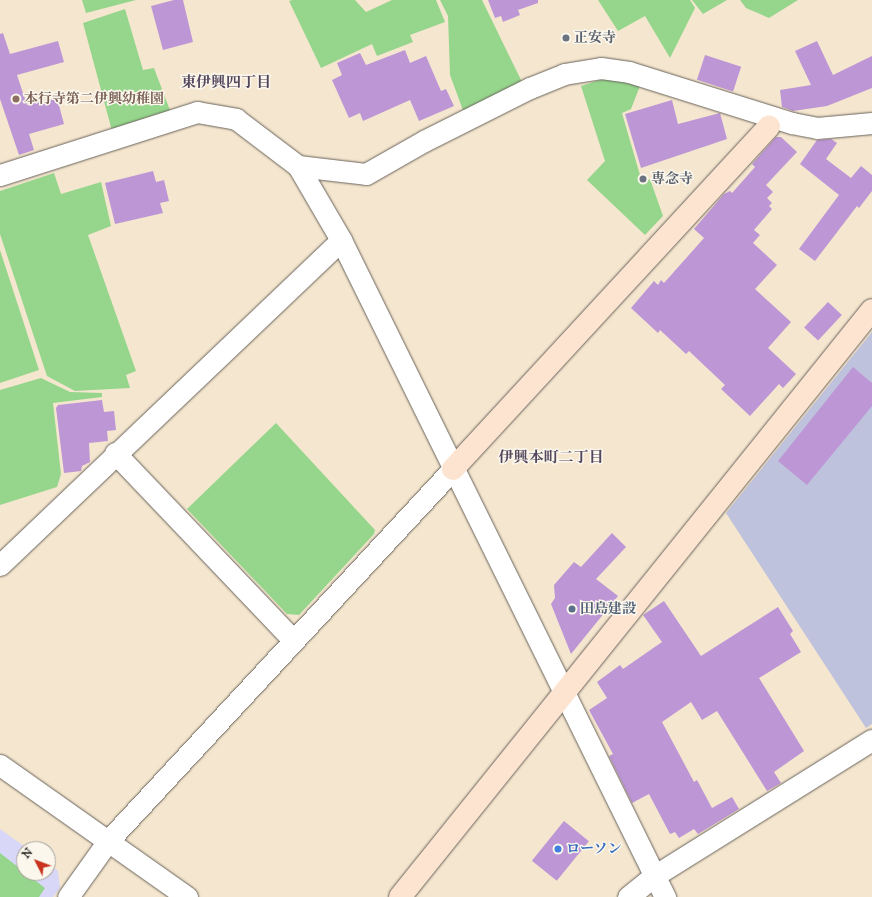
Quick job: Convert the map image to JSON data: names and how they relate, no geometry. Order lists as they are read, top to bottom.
{
  "districts": ["東伊興四丁目", "伊興本町二丁目"],
  "places": [
    "正安寺",
    "本行寺第二伊興幼稚園",
    "専念寺",
    "田島建設",
    "ローソン"
  ],
  "north": "top left"
}
